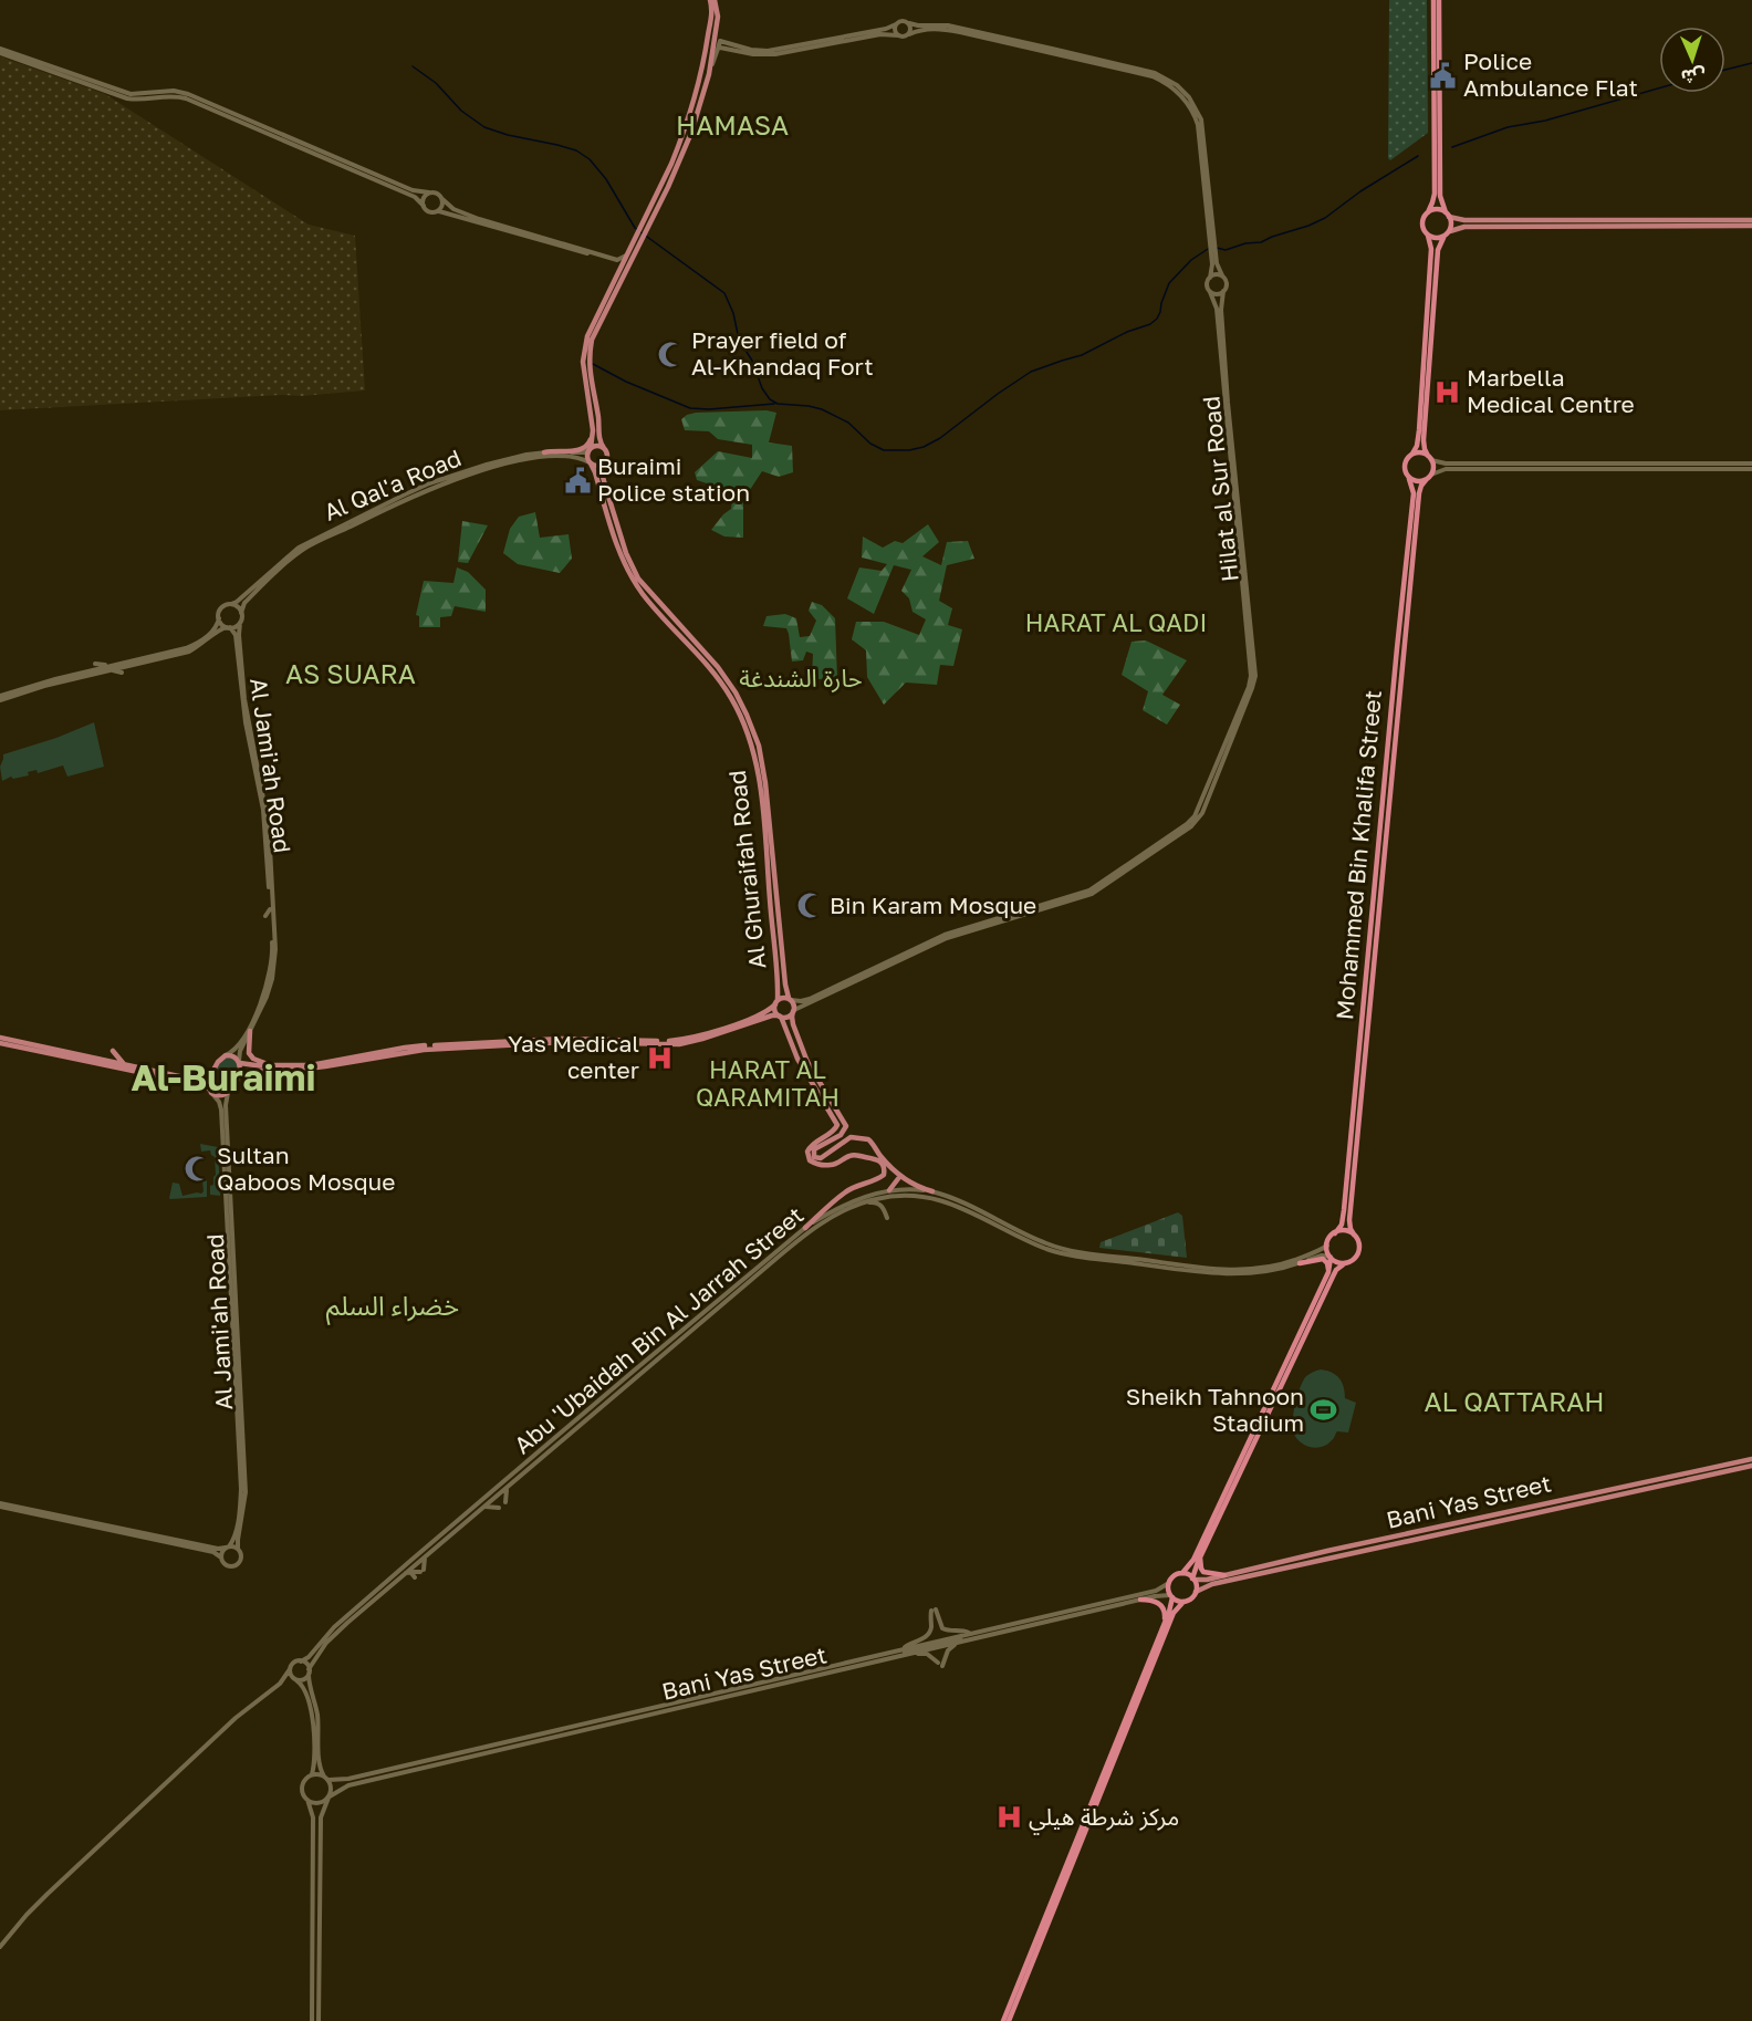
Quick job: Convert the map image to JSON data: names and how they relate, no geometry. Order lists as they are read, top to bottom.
{
  "streets": {
    "highway": ["Mohammed Bin Khalifa Street"],
    "main road": [
      "Al Qal'a Road",
      "Hilat al Sur Road",
      "Al Jami'ah Road",
      "Al Ghuraifah Road",
      "Abu 'Ubaidah Bin Al Jarrah Street",
      "Bani Yas Street"
    ]
  },
  "crossings": [
    ["Al Qal'a Road", "Al Jami'ah Road"],
    ["Al Qal'a Road", "Al Ghuraifah Road"],
    ["Hilat al Sur Road", "Al Ghuraifah Road"],
    ["Mohammed Bin Khalifa Street", "Abu 'Ubaidah Bin Al Jarrah Street"]
  ],
  "districts": [
    "HAMASA",
    "HARAT AL QADI",
    "AS SUARA",
    "حارة الشندغة",
    "HARAT AL QARAMITAH",
    "Al-Buraimi",
    "خضراء السلم",
    "AL QATTARAH"
  ],
  "places": {
    "public building": ["Police Ambulance Flat", "Buraimi Police station"],
    "mosque": ["Prayer field of Al-Khandaq Fort", "Bin Karam Mosque", "Sultan Qaboos Mosque"],
    "hospital": ["Marbella Medical Centre", "Yas Medical center", "مركز شرطة هيلي"],
    "sports": ["Sheikh Tahnoon Stadium"]
  },
  "north": "bottom"
}
